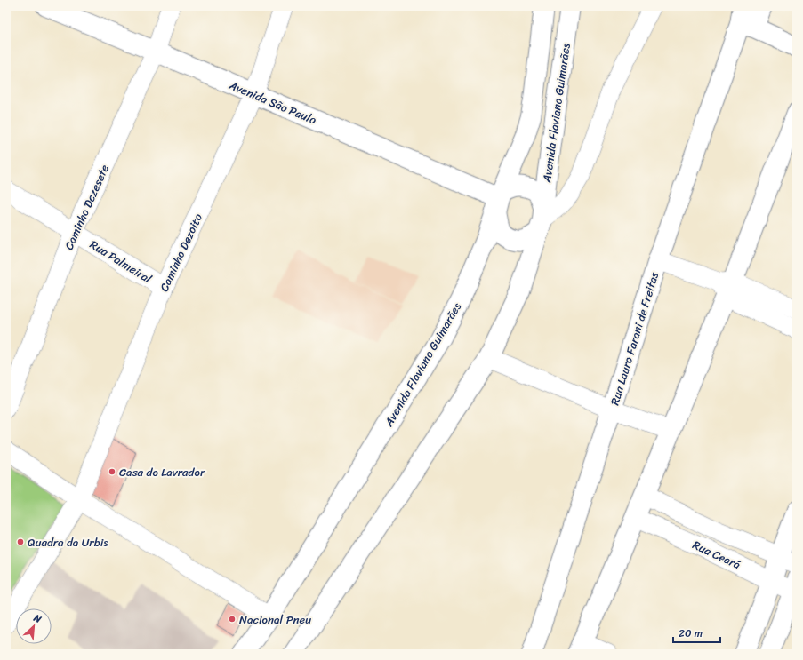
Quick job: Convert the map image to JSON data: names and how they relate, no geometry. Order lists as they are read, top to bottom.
{
  "streets": {
    "street": [
      "Avenida São Paulo",
      "Avenida Flaviano Guimarães",
      "Caminho Dezesete",
      "Caminho Dezoito",
      "Rua Palmeiral",
      "Rua Lauro Farani de Freitas",
      "Rua Ceará"
    ]
  },
  "crossings": [
    ["Avenida São Paulo", "Avenida Flaviano Guimarães"],
    ["Avenida São Paulo", "Caminho Dezesete"],
    ["Avenida São Paulo", "Caminho Dezoito"],
    ["Caminho Dezesete", "Rua Palmeiral"],
    ["Caminho Dezoito", "Rua Palmeiral"]
  ],
  "places": ["Casa do Lavrador", "Quadra da Urbis", "Nacional Pneu"],
  "scale_bar": "20 m",
  "north": "top right"
}
